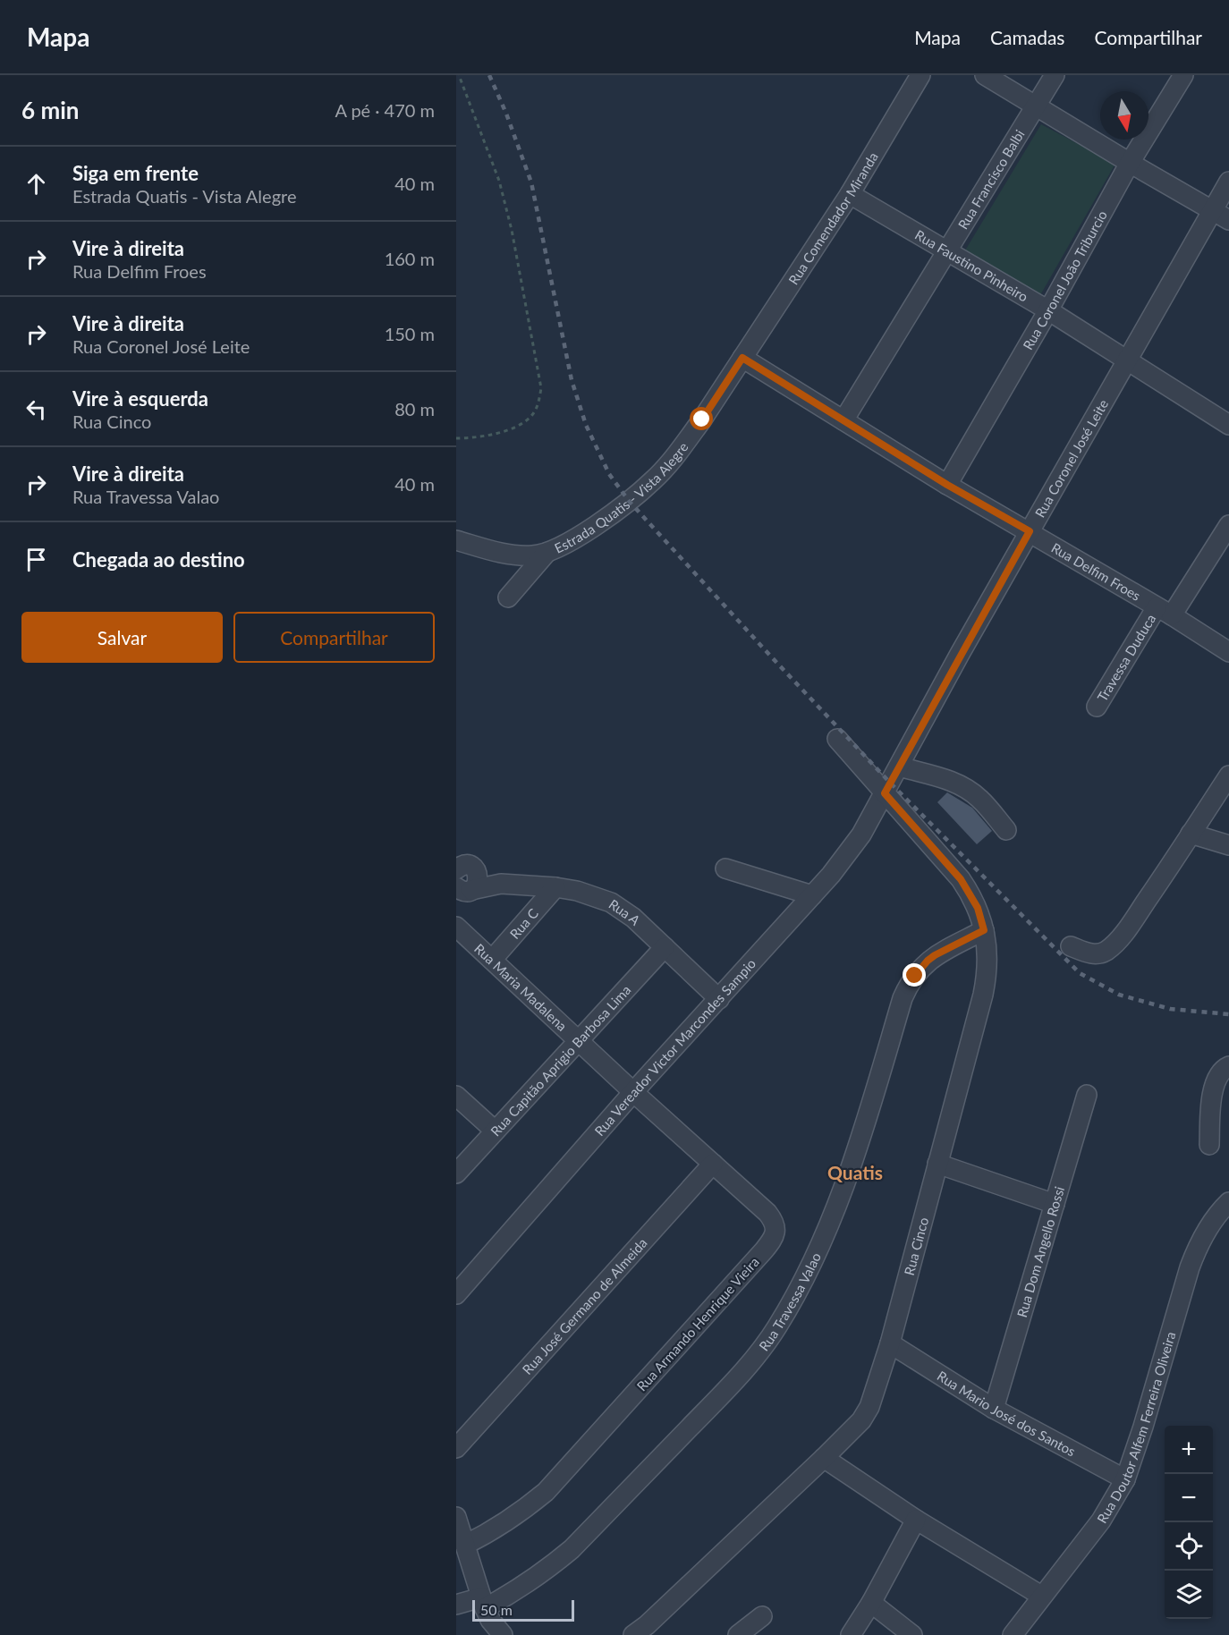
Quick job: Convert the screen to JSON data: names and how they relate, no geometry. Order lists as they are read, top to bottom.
{
  "streets": {
    "street": [
      "Rua Francisco Balbi",
      "Rua Comendador Miranda",
      "Rua Faustino Pinheiro",
      "Rua Coronel João Triburcio",
      "Rua Coronel José Leite",
      "Estrada Quatis - Vista Alegre",
      "Rua Delfim Froes",
      "Travessa Duduca",
      "Rua A",
      "Rua C",
      "Rua Maria Madalena",
      "Rua Vereador Victor Marcondes Sampio",
      "Rua Capitão Aprigio Barbosa Lima",
      "Rua Cinco",
      "Rua Dom Angello Rossi",
      "Rua Travessa Valao",
      "Rua José Germano de Almeida",
      "Rua Armando Henrique Vieira",
      "Rua Mario José dos Santos",
      "Rua Doutor Alfem Ferreira Oliveira"
    ]
  },
  "crossings": [
    ["Rua Francisco Balbi", "Rua Faustino Pinheiro"],
    ["Rua Francisco Balbi", "Rua Delfim Froes"],
    ["Rua Comendador Miranda", "Rua Faustino Pinheiro"],
    ["Rua Comendador Miranda", "Estrada Quatis - Vista Alegre"],
    ["Rua Comendador Miranda", "Rua Delfim Froes"],
    ["Rua Faustino Pinheiro", "Rua Coronel João Triburcio"],
    ["Rua Faustino Pinheiro", "Rua Coronel José Leite"],
    ["Rua Coronel João Triburcio", "Rua Delfim Froes"],
    ["Rua Coronel José Leite", "Rua Delfim Froes"],
    ["Rua Coronel José Leite", "Rua Vereador Victor Marcondes Sampio"],
    ["Rua Coronel José Leite", "Rua Cinco"],
    ["Estrada Quatis - Vista Alegre", "Rua Delfim Froes"],
    ["Rua Delfim Froes", "Travessa Duduca"],
    ["Rua A", "Rua C"],
    ["Rua A", "Rua Vereador Victor Marcondes Sampio"],
    ["Rua A", "Rua Capitão Aprigio Barbosa Lima"],
    ["Rua C", "Rua Maria Madalena"],
    ["Rua Maria Madalena", "Rua Vereador Victor Marcondes Sampio"],
    ["Rua Maria Madalena", "Rua Capitão Aprigio Barbosa Lima"],
    ["Rua Maria Madalena", "Rua Armando Henrique Vieira"],
    ["Rua Vereador Victor Marcondes Sampio", "Rua Cinco"],
    ["Rua Vereador Victor Marcondes Sampio", "Rua Armando Henrique Vieira"],
    ["Rua Cinco", "Rua Travessa Valao"],
    ["Rua Cinco", "Rua Mario José dos Santos"],
    ["Rua Dom Angello Rossi", "Rua Mario José dos Santos"],
    ["Rua José Germano de Almeida", "Rua Armando Henrique Vieira"],
    ["Rua Mario José dos Santos", "Rua Doutor Alfem Ferreira Oliveira"]
  ],
  "districts": ["Quatis"],
  "scale_bar": "50 m",
  "north": "bottom",
  "page": {
    "header": "Mapa",
    "nav": ["Mapa", "Camadas", "Compartilhar"],
    "heading": ["6 min", "A pé · 470 m"],
    "list": [
      ["Siga em frente", "Estrada Quatis - Vista Alegre", "40 m"],
      ["Vire à direita", "Rua Delfim Froes", "160 m"],
      ["Vire à direita", "Rua Coronel José Leite", "150 m"],
      ["Vire à esquerda", "Rua Cinco", "80 m"],
      ["Vire à direita", "Rua Travessa Valao", "40 m"],
      "Chegada ao destino"
    ],
    "buttons": ["Salvar", "Compartilhar"],
    "map_buttons": ["+", "−"],
    "scale": "50 m"
  }
}
